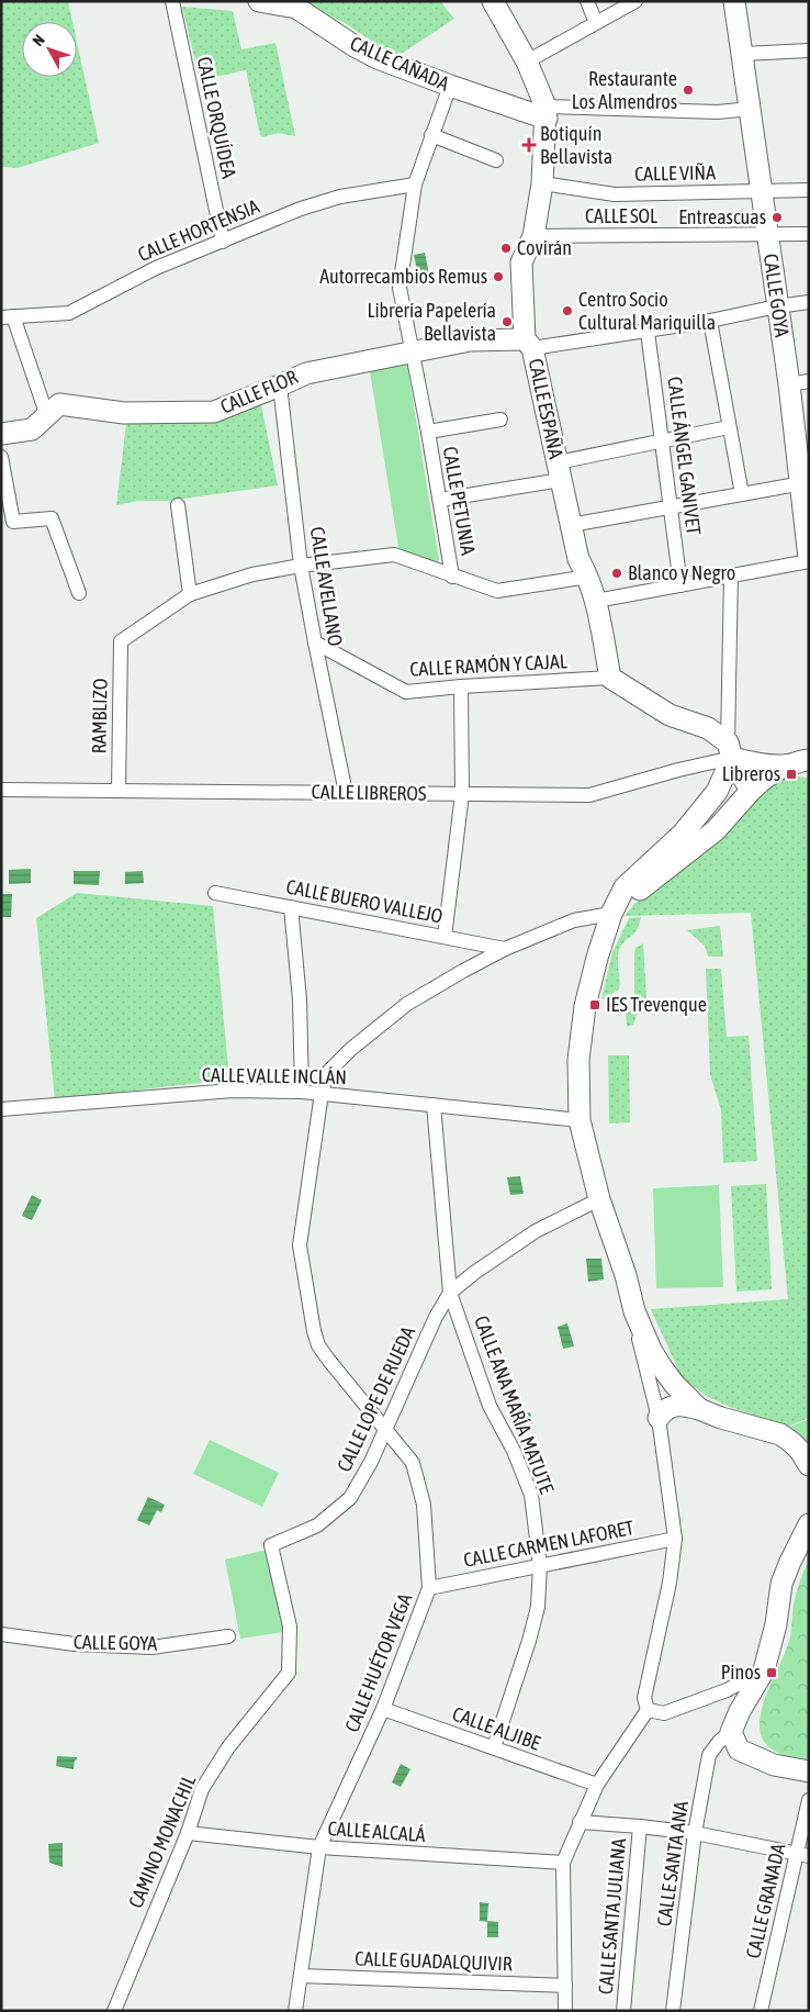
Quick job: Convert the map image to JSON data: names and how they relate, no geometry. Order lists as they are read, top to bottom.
{
  "streets": {
    "street": [
      "CALLE CAÑADA",
      "CALLE ORQUÍDEA",
      "CALLE VIÑA",
      "CALLE SOL",
      "CALLE HORTENSIA",
      "CALLE GOYA",
      "CALLE FLOR",
      "CALLE ESPAÑA",
      "CALLE ÁNGEL GANIVET",
      "CALLE PETUNIA",
      "CALLE AVELLANO",
      "CALLE RAMÓN Y CAJAL",
      "RAMBLIZO",
      "CALLE LIBREROS",
      "CALLE BUERO VALLEJO",
      "CALLE VALLE INCLÁN",
      "CALLE LOPE DE RUEDA",
      "CALLE ANA MARÍA MATUTE",
      "CALLE CARMEN LAFORET",
      "CALLE HUÉTOR VEGA",
      "CALLE ALJIBE",
      "CALLE ALCALÁ",
      "CAMINO MONACHIL",
      "CALLE SANTA ANA",
      "CALLE GRANADA",
      "CALLE SANTA JULIANA",
      "CALLE GUADALQUIVIR"
    ]
  },
  "crossings": [
    ["CALLE CAÑADA", "CALLE ESPAÑA"],
    ["CALLE CAÑADA", "CALLE PETUNIA"],
    ["CALLE ORQUÍDEA", "CALLE HORTENSIA"],
    ["CALLE VIÑA", "CALLE GOYA"],
    ["CALLE VIÑA", "CALLE ESPAÑA"],
    ["CALLE SOL", "CALLE GOYA"],
    ["CALLE SOL", "CALLE ESPAÑA"],
    ["CALLE HORTENSIA", "CALLE PETUNIA"],
    ["CALLE FLOR", "CALLE ESPAÑA"],
    ["CALLE FLOR", "CALLE PETUNIA"],
    ["CALLE FLOR", "CALLE AVELLANO"],
    ["CALLE ESPAÑA", "CALLE RAMÓN Y CAJAL"],
    ["CALLE AVELLANO", "CALLE RAMÓN Y CAJAL"],
    ["CALLE AVELLANO", "CALLE LIBREROS"],
    ["RAMBLIZO", "CALLE LIBREROS"],
    ["CALLE BUERO VALLEJO", "CALLE HUÉTOR VEGA"],
    ["CALLE VALLE INCLÁN", "CALLE ANA MARÍA MATUTE"],
    ["CALLE VALLE INCLÁN", "CALLE HUÉTOR VEGA"],
    ["CALLE LOPE DE RUEDA", "CALLE ANA MARÍA MATUTE"],
    ["CALLE LOPE DE RUEDA", "CALLE HUÉTOR VEGA"],
    ["CALLE LOPE DE RUEDA", "CAMINO MONACHIL"],
    ["CALLE ANA MARÍA MATUTE", "CALLE CARMEN LAFORET"],
    ["CALLE ANA MARÍA MATUTE", "CALLE ALJIBE"],
    ["CALLE CARMEN LAFORET", "CALLE HUÉTOR VEGA"],
    ["CALLE HUÉTOR VEGA", "CALLE ALJIBE"],
    ["CALLE HUÉTOR VEGA", "CALLE ALCALÁ"],
    ["CALLE HUÉTOR VEGA", "CALLE GUADALQUIVIR"],
    ["CALLE ALCALÁ", "CAMINO MONACHIL"]
  ],
  "places": {
    "other": [
      "Restaurante Los Almendros",
      "Entreascuas",
      "Covirán",
      "Autorrecambios Remus",
      "Centro Socio Cultural Mariquilla",
      "Librería Papelería Bellavista",
      "Blanco y Negro"
    ],
    "health": ["Botiquín Bellavista"],
    "transit": ["Libreros", "IES Trevenque", "Pinos"]
  },
  "north": "top left"
}
